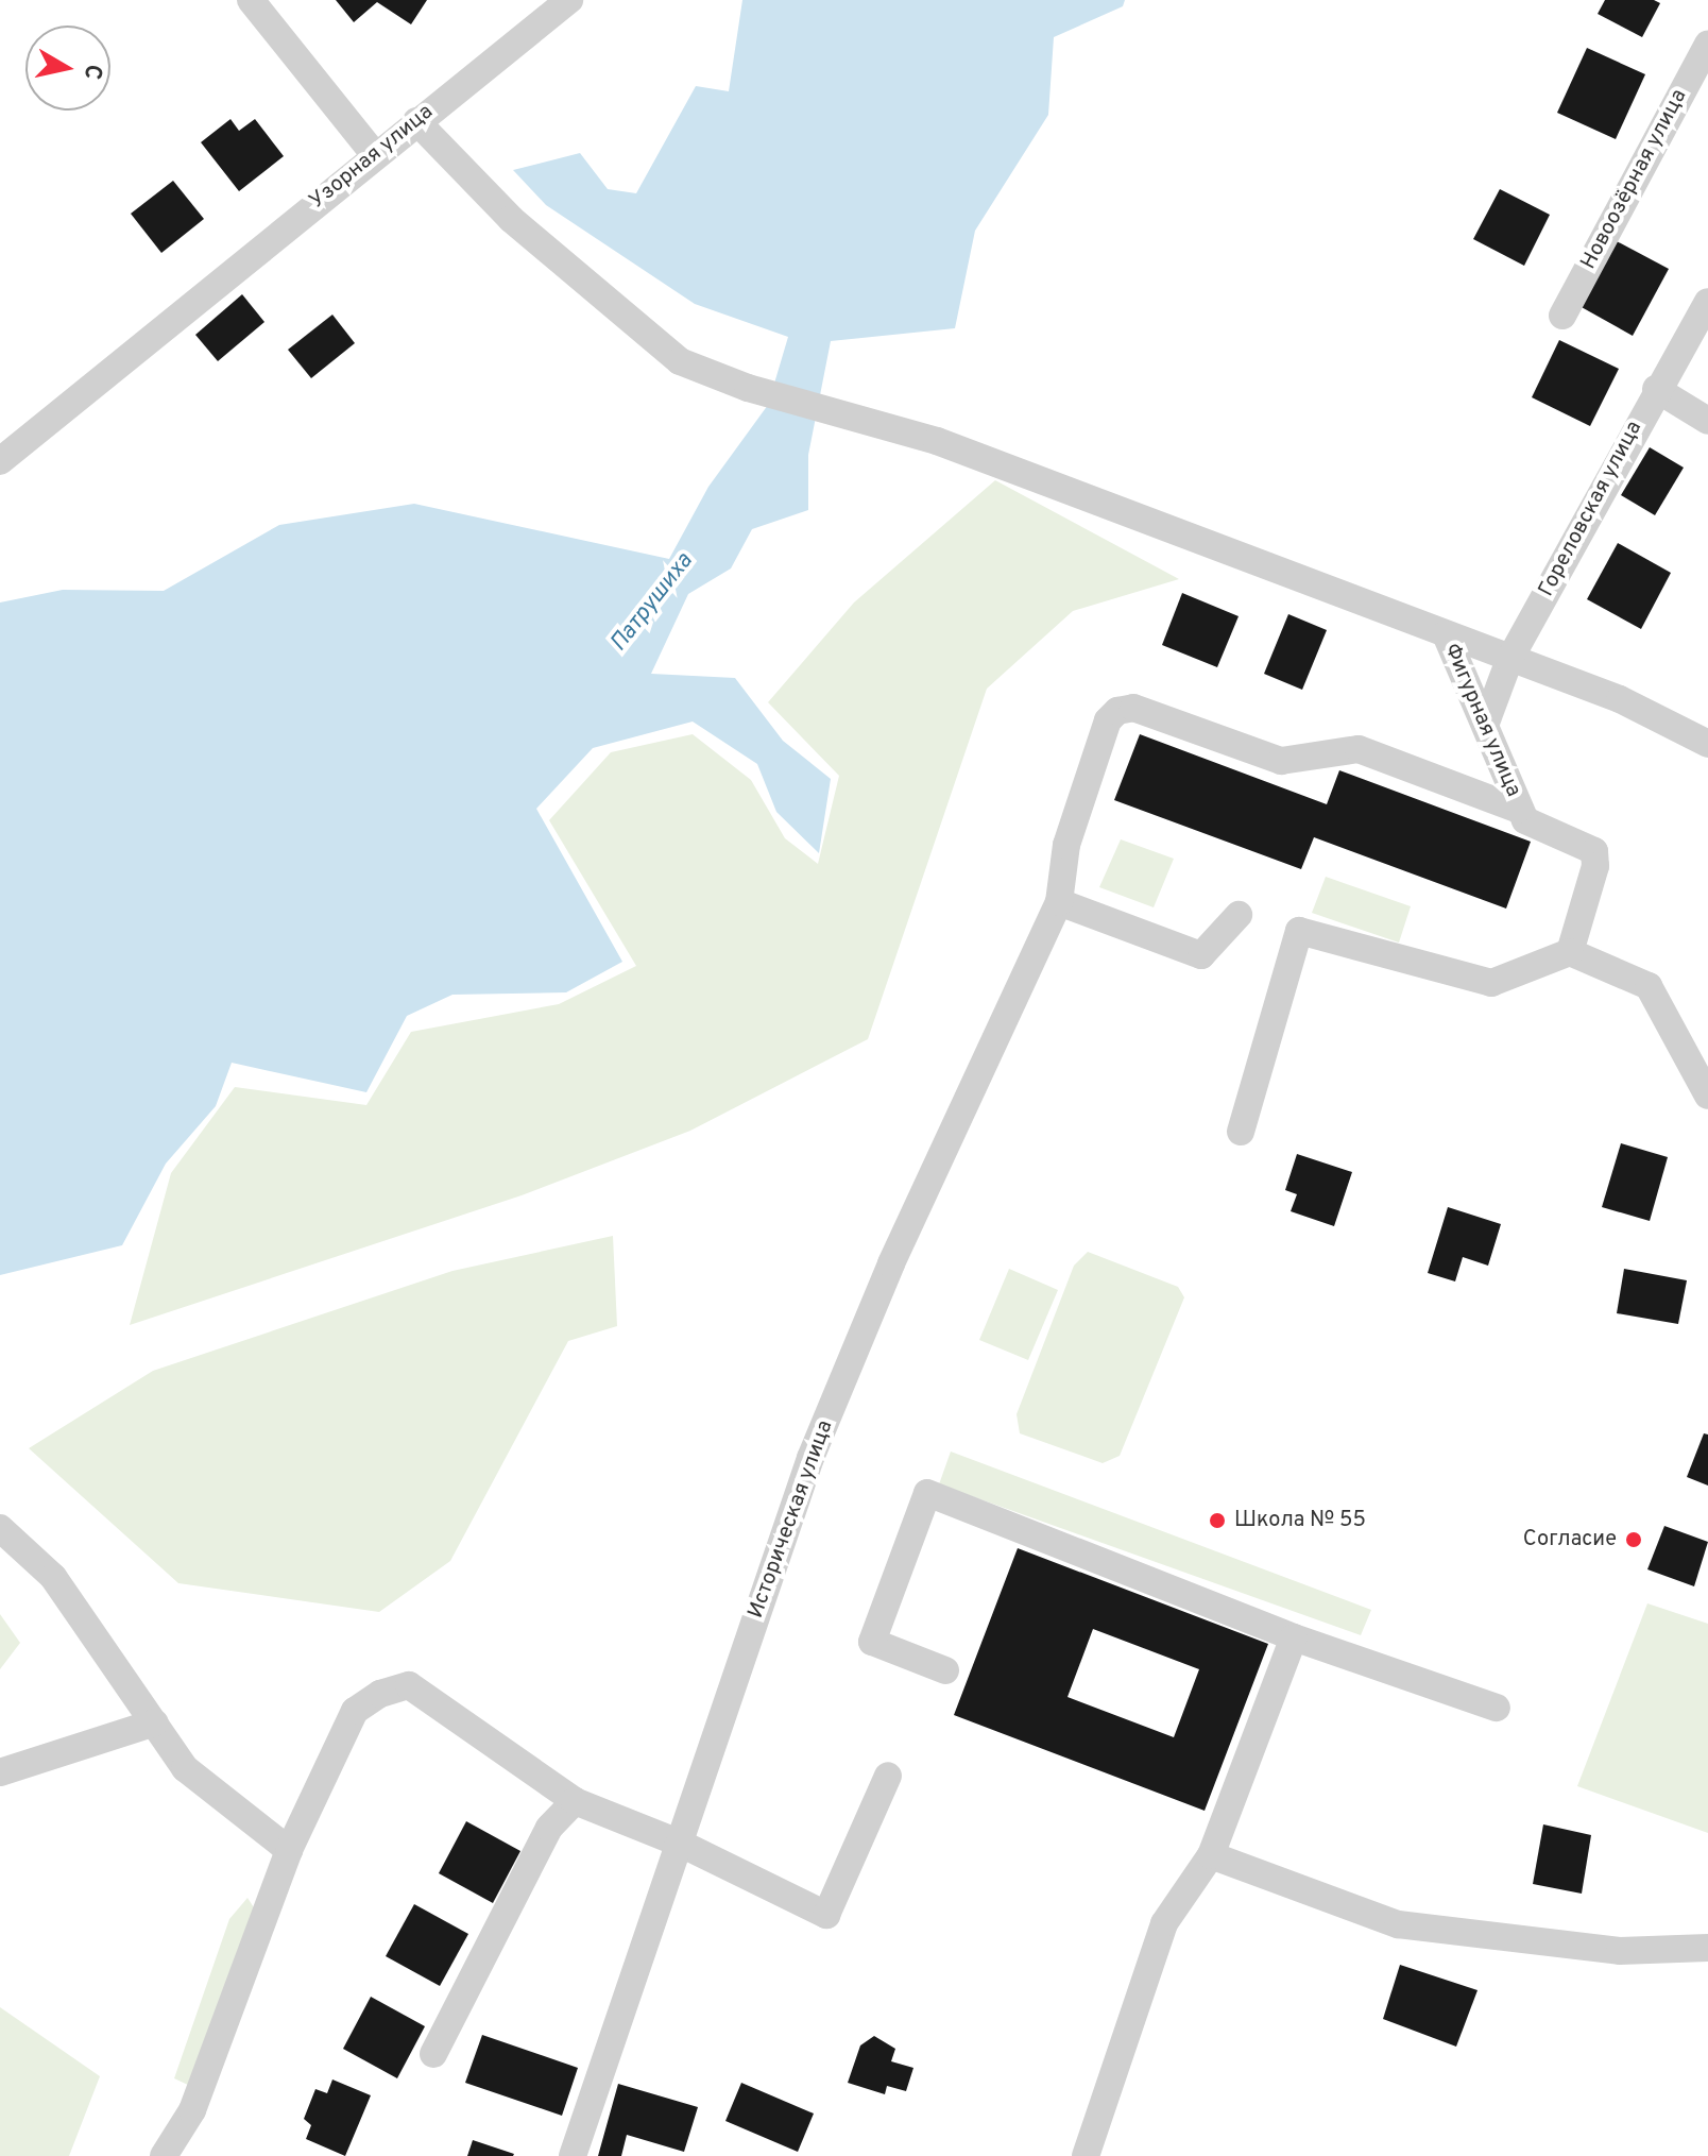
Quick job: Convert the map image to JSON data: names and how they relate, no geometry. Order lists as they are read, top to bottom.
{
  "streets": {
    "street": [
      "Узорная улица",
      "Новоозёрная улица",
      "Гореловская улица",
      "Фигурная улица",
      "Историческая улица"
    ]
  },
  "crossings": [
    ["Гореловская улица", "Фигурная улица"],
    ["Фигурная улица", "Историческая улица"]
  ],
  "water": ["Патрушиха"],
  "places": ["Школа № 55", "Согласие"],
  "north": "right"
}
